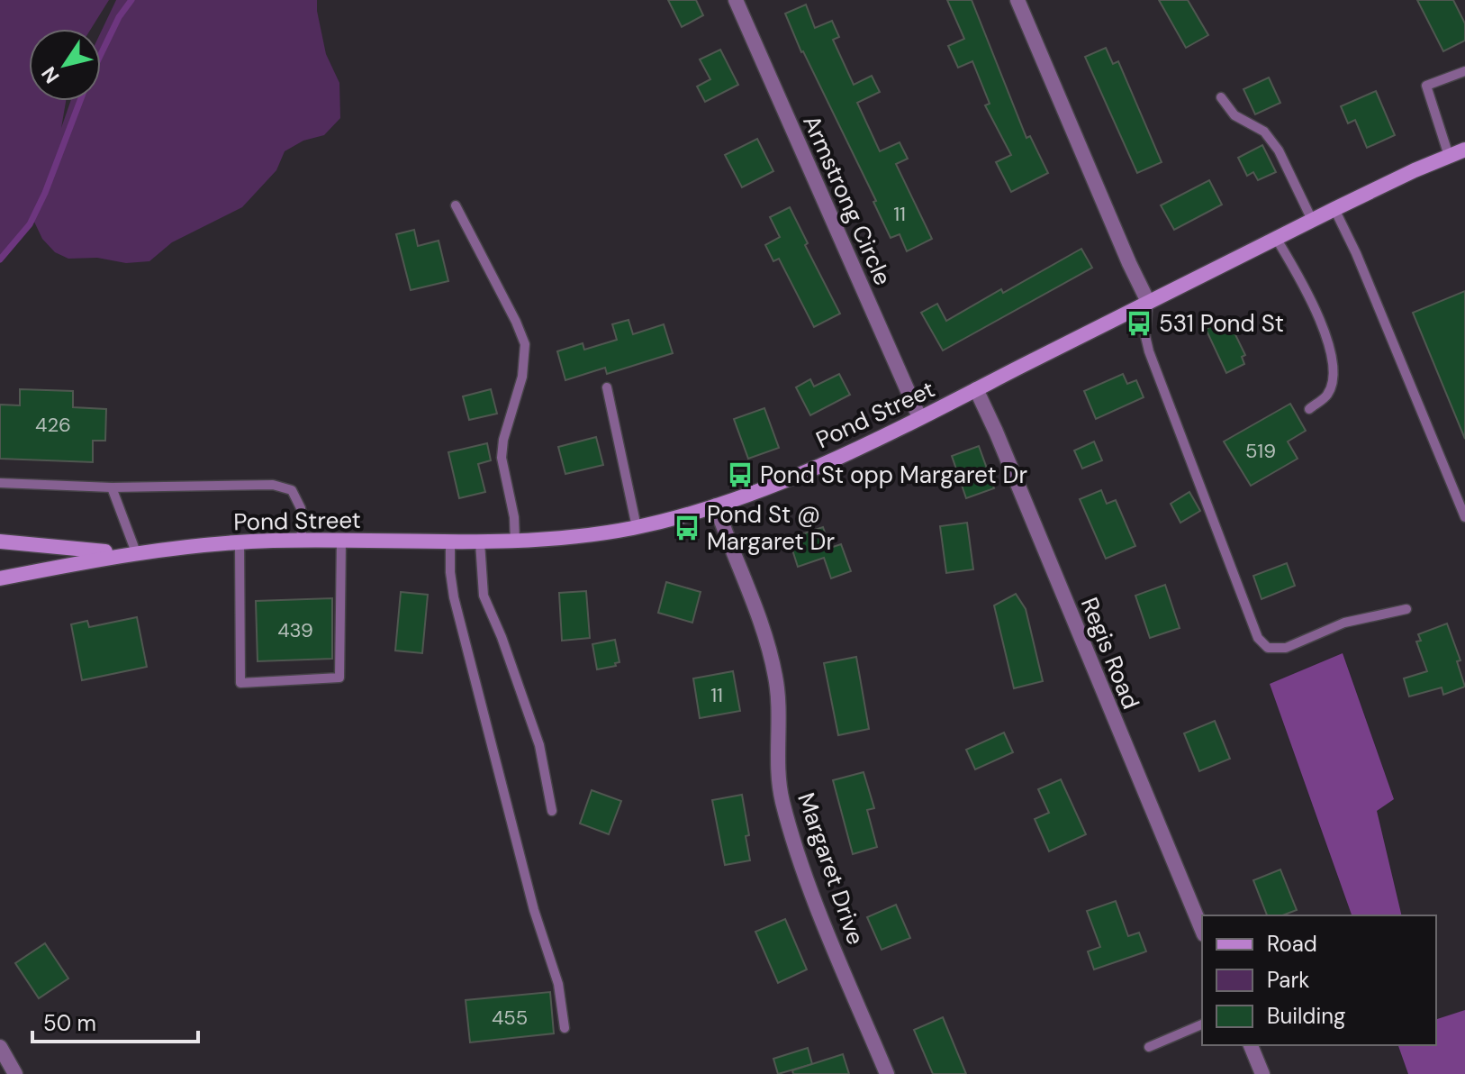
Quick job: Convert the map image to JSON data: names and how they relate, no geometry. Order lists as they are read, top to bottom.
{
  "streets": {
    "main road": ["Pond Street"],
    "street": ["Armstrong Circle", "Regis Road", "Margaret Drive"]
  },
  "crossings": [
    ["Armstrong Circle", "Pond Street"],
    ["Pond Street", "Regis Road"],
    ["Pond Street", "Margaret Drive"]
  ],
  "places": {
    "bus stop": ["531 Pond St", "Pond St opp Margaret Dr", "Pond St @ Margaret Dr"]
  },
  "house_numbers": [
    "11",
    "426",
    "519",
    "439",
    "11",
    "455"
  ],
  "legend": ["Road", "Park", "Building"],
  "scale_bar": "50 m",
  "north": "bottom left"
}
